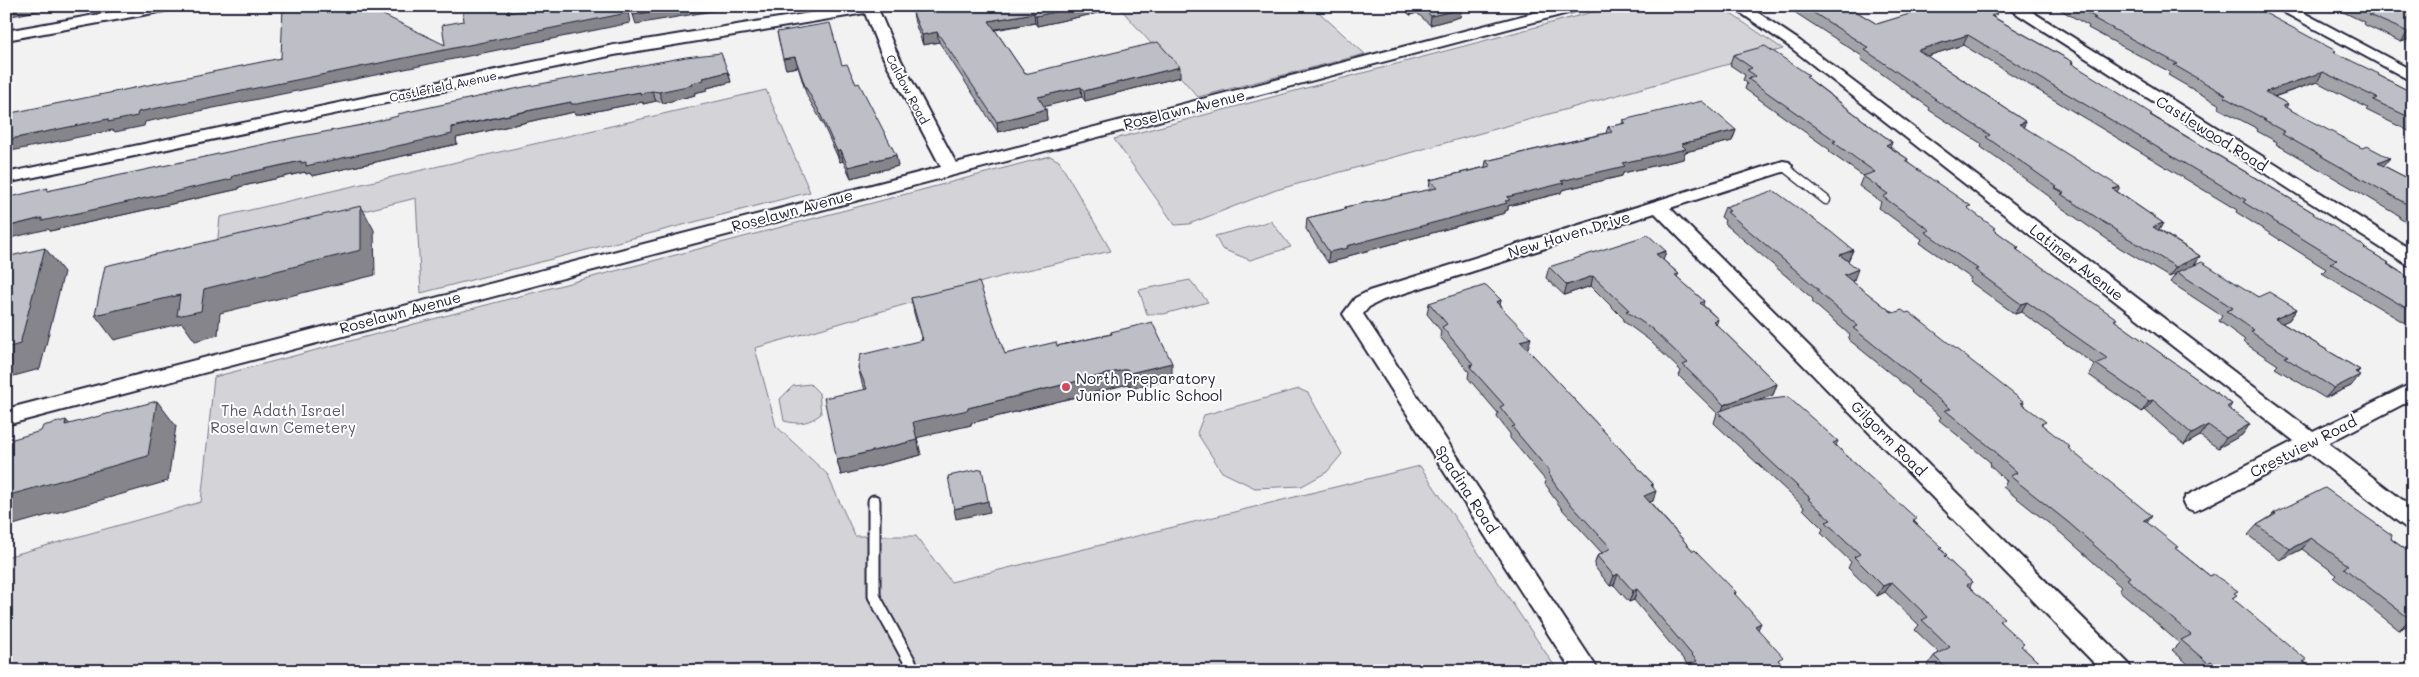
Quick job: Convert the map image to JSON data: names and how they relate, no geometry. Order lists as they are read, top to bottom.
{
  "streets": {
    "street": [
      "Castlefield Avenue",
      "Caldow Road",
      "Roselawn Avenue",
      "Castlewood Road",
      "New Haven Drive",
      "Latimer Avenue",
      "Gilgorm Road",
      "Crestview Road",
      "Spadina Road"
    ]
  },
  "crossings": [
    ["Castlefield Avenue", "Caldow Road"],
    ["Caldow Road", "Roselawn Avenue"],
    ["New Haven Drive", "Gilgorm Road"],
    ["New Haven Drive", "Spadina Road"],
    ["Latimer Avenue", "Crestview Road"]
  ],
  "parks": ["The Adath Israel Roselawn Cemetery"],
  "places": ["North Preparatory Junior Public School"]
}
